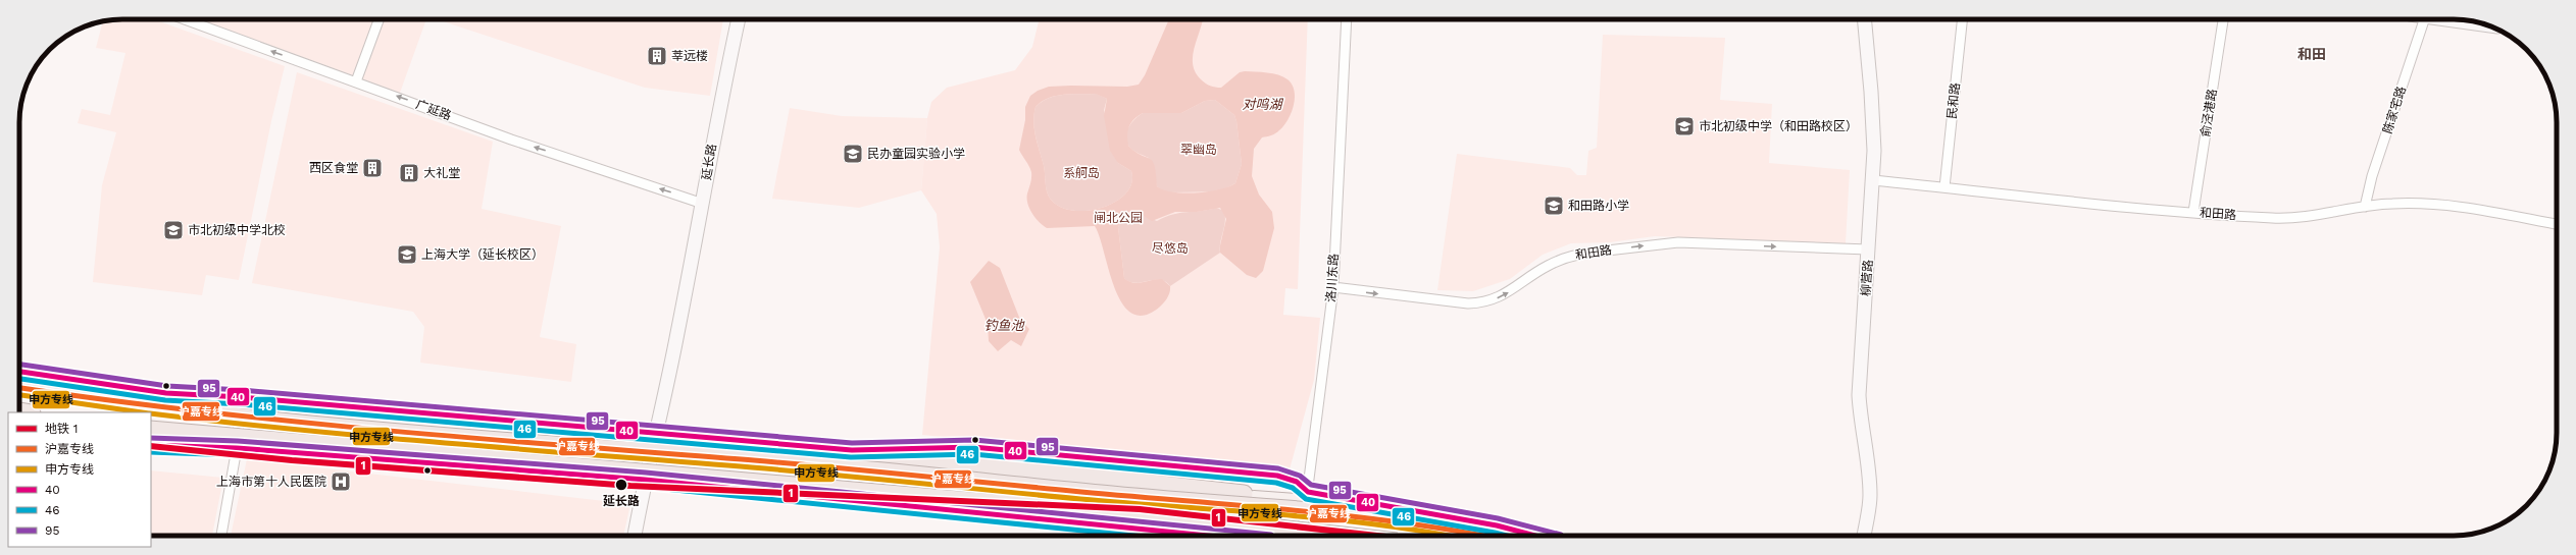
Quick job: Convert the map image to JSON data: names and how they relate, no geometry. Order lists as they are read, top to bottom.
{
  "streets": {
    "main road": ["延长路", "柳营路"],
    "street": [
      "民和路",
      "广延路",
      "陈家宅路",
      "俞泾港路",
      "和田路",
      "洛川东路"
    ]
  },
  "crossings": [
    ["民和路", "和田路"],
    ["广延路", "延长路"],
    ["陈家宅路", "和田路"],
    ["俞泾港路", "和田路"],
    ["和田路", "洛川东路"],
    ["和田路", "柳营路"]
  ],
  "one_way": ["广延路", "和田路"],
  "districts": ["和田"],
  "water": ["对鸣湖", "钓鱼池"],
  "parks": [
    "翠幽岛",
    "系舸岛",
    "闸北公园",
    "尽悠岛"
  ],
  "places": {
    "building": ["莘远楼", "西区食堂", "大礼堂"],
    "school or university": [
      "市北初级中学（和田路校区）",
      "民办童园实验小学",
      "和田路小学",
      "市北初级中学北校",
      "上海大学（延长校区）"
    ],
    "hospital": ["上海市第十人民医院"],
    "other": ["延长路"]
  },
  "lines": [
    "transit line 95",
    "transit line 40",
    "transit line 46",
    "transit line 沪嘉专线",
    "transit line 申方专线",
    "metro line 1"
  ],
  "legend": [
    "地铁 1",
    "沪嘉专线",
    "申方专线",
    "40",
    "46",
    "95"
  ]
}
